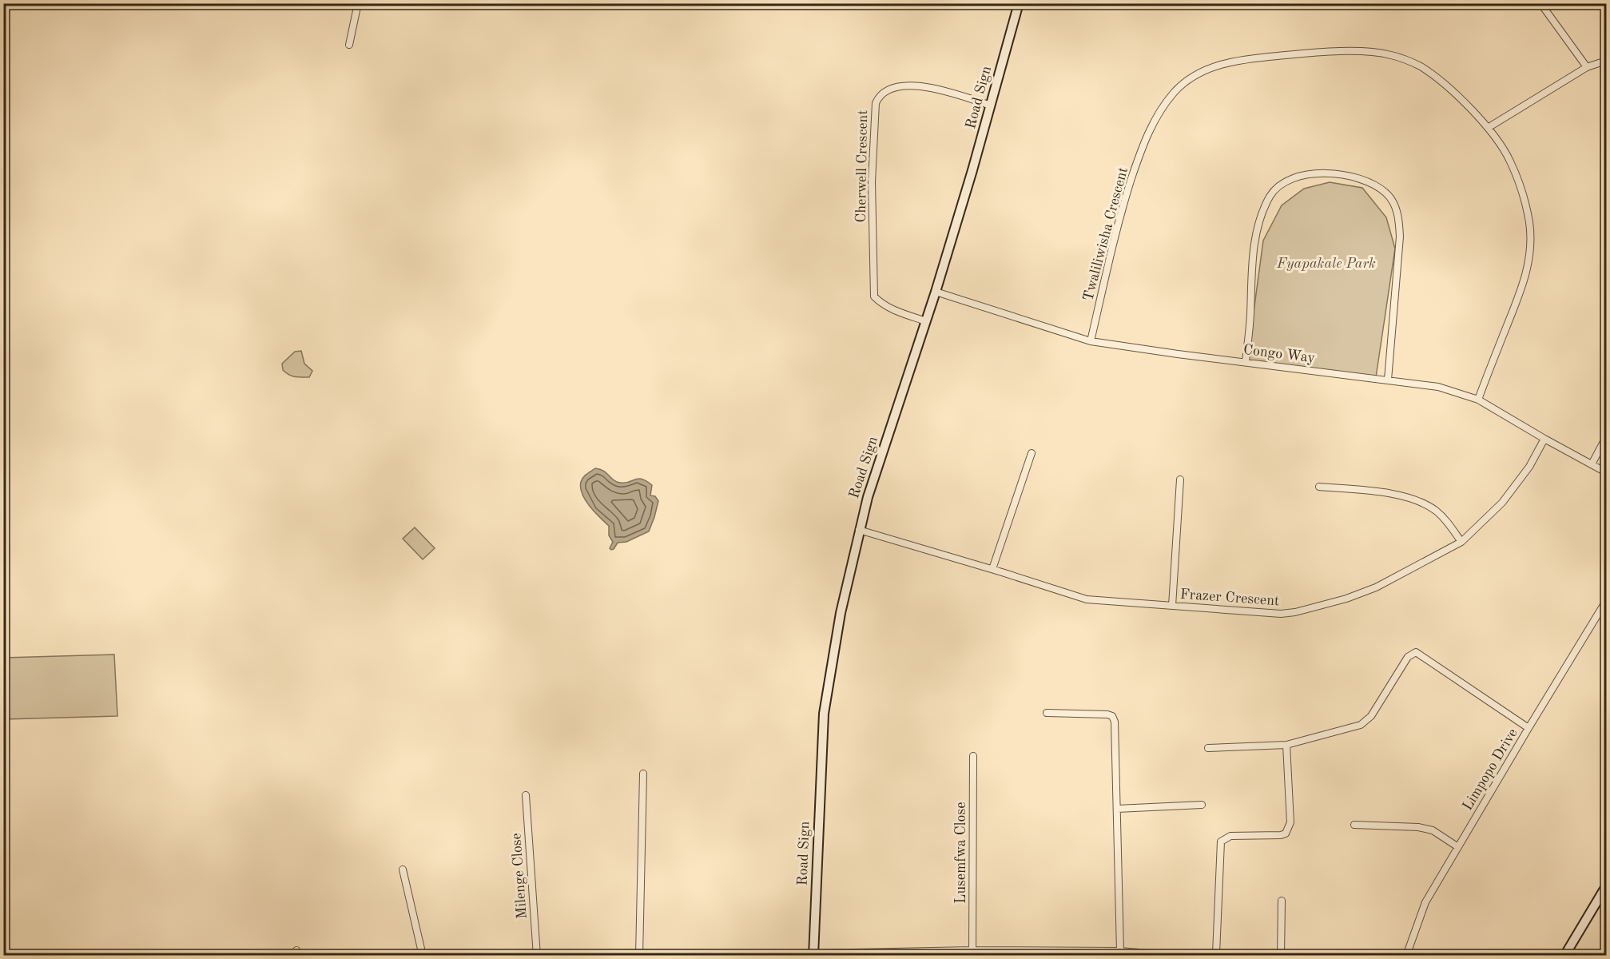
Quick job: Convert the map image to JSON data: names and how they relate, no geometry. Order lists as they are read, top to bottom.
{
  "streets": {
    "main road": ["Road Sign"],
    "street": [
      "Cherwell Crescent",
      "Twaliliwisha Crescent",
      "Congo Way",
      "Frazer Crescent",
      "Limpopo Drive",
      "Lusemfwa Close",
      "Milenge Close"
    ]
  },
  "crossings": [
    ["Road Sign", "Cherwell Crescent"],
    ["Road Sign", "Congo Way"],
    ["Road Sign", "Frazer Crescent"],
    ["Twaliliwisha Crescent", "Congo Way"],
    ["Congo Way", "Frazer Crescent"]
  ],
  "parks": ["Fyapakale Park"]
}
